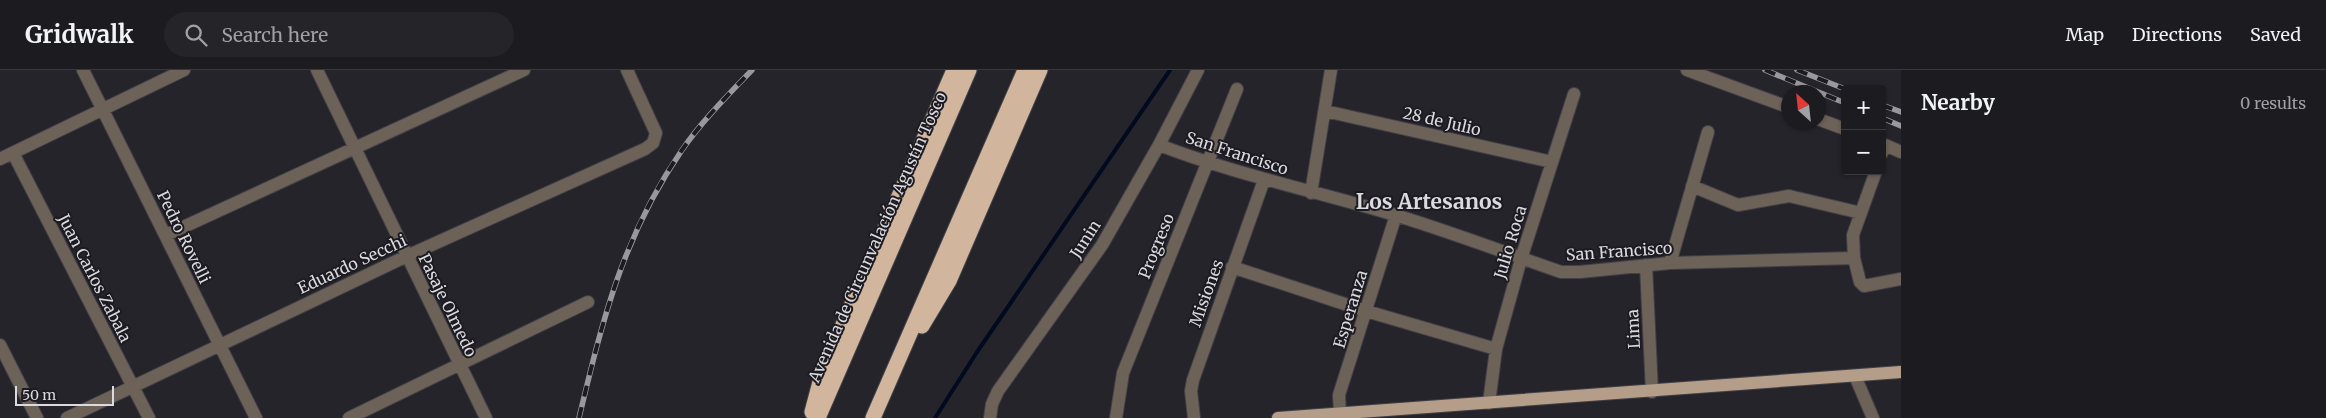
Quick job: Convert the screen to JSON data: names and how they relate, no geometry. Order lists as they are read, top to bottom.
{
  "streets": {
    "highway": ["Avenida de Circunvalación Agustín Tosco"],
    "street": [
      "28 de Julio",
      "San Francisco",
      "Pedro Rovelli",
      "Junin",
      "Julio Roca",
      "Progreso",
      "Eduardo Secchi",
      "Juan Carlos Zabala",
      "Misiones",
      "Pasaje Olmedo",
      "Esperanza",
      "Lima"
    ]
  },
  "crossings": [
    ["28 de Julio", "Julio Roca"],
    ["San Francisco", "Junin"],
    ["San Francisco", "Julio Roca"],
    ["San Francisco", "Progreso"],
    ["San Francisco", "Misiones"],
    ["San Francisco", "Esperanza"],
    ["San Francisco", "Lima"],
    ["Pedro Rovelli", "Eduardo Secchi"],
    ["Eduardo Secchi", "Juan Carlos Zabala"],
    ["Eduardo Secchi", "Pasaje Olmedo"]
  ],
  "districts": ["Los Artesanos"],
  "scale_bar": "50 m",
  "north": "top left",
  "page": {
    "header": "Gridwalk",
    "search": "Search here",
    "nav": ["Map", "Directions", "Saved"],
    "heading": ["Nearby", "0 results"],
    "map_buttons": ["+", "−"],
    "scale": "50 m"
  }
}
